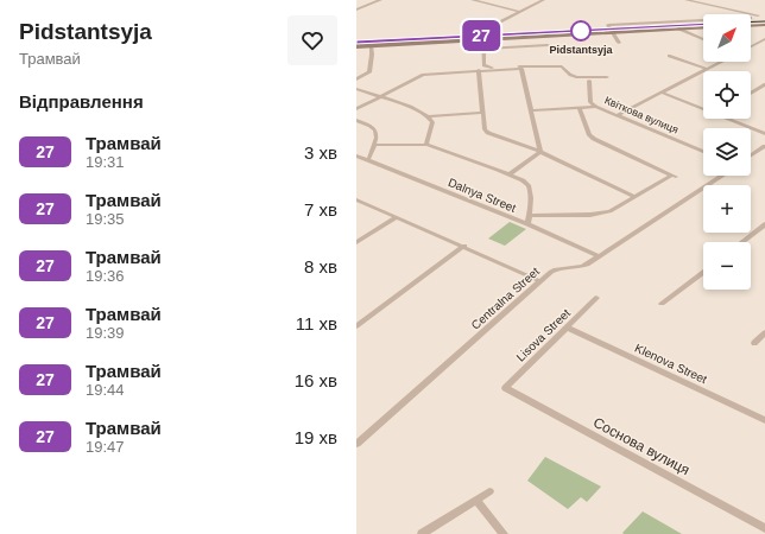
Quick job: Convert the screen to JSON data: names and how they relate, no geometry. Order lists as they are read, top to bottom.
{
  "streets": {
    "street": [
      "Квіткова вулиця",
      "Dalnya Street",
      "Centralna Street",
      "Lisova Street",
      "Klenova Street",
      "Соснова вулиця"
    ]
  },
  "crossings": [
    ["Dalnya Street", "Centralna Street"],
    ["Lisova Street", "Klenova Street"],
    ["Lisova Street", "Соснова вулиця"]
  ],
  "places": ["Pidstantsyja"],
  "lines": ["tram line 27"],
  "north": "top right",
  "page": {
    "heading": [
      ["Pidstantsyja", "Трамвай"],
      "Відправлення"
    ],
    "on_map": "27",
    "map_buttons": ["+", "−"],
    "list": [
      {
        "mark": "27",
        "name": "Трамвай",
        "note": "19:31",
        "value": "3 хв"
      },
      {
        "mark": "27",
        "name": "Трамвай",
        "note": "19:35",
        "value": "7 хв"
      },
      {
        "mark": "27",
        "name": "Трамвай",
        "note": "19:36",
        "value": "8 хв"
      },
      {
        "mark": "27",
        "name": "Трамвай",
        "note": "19:39",
        "value": "11 хв"
      },
      {
        "mark": "27",
        "name": "Трамвай",
        "note": "19:44",
        "value": "16 хв"
      },
      {
        "mark": "27",
        "name": "Трамвай",
        "note": "19:47",
        "value": "19 хв"
      }
    ]
  }
}
